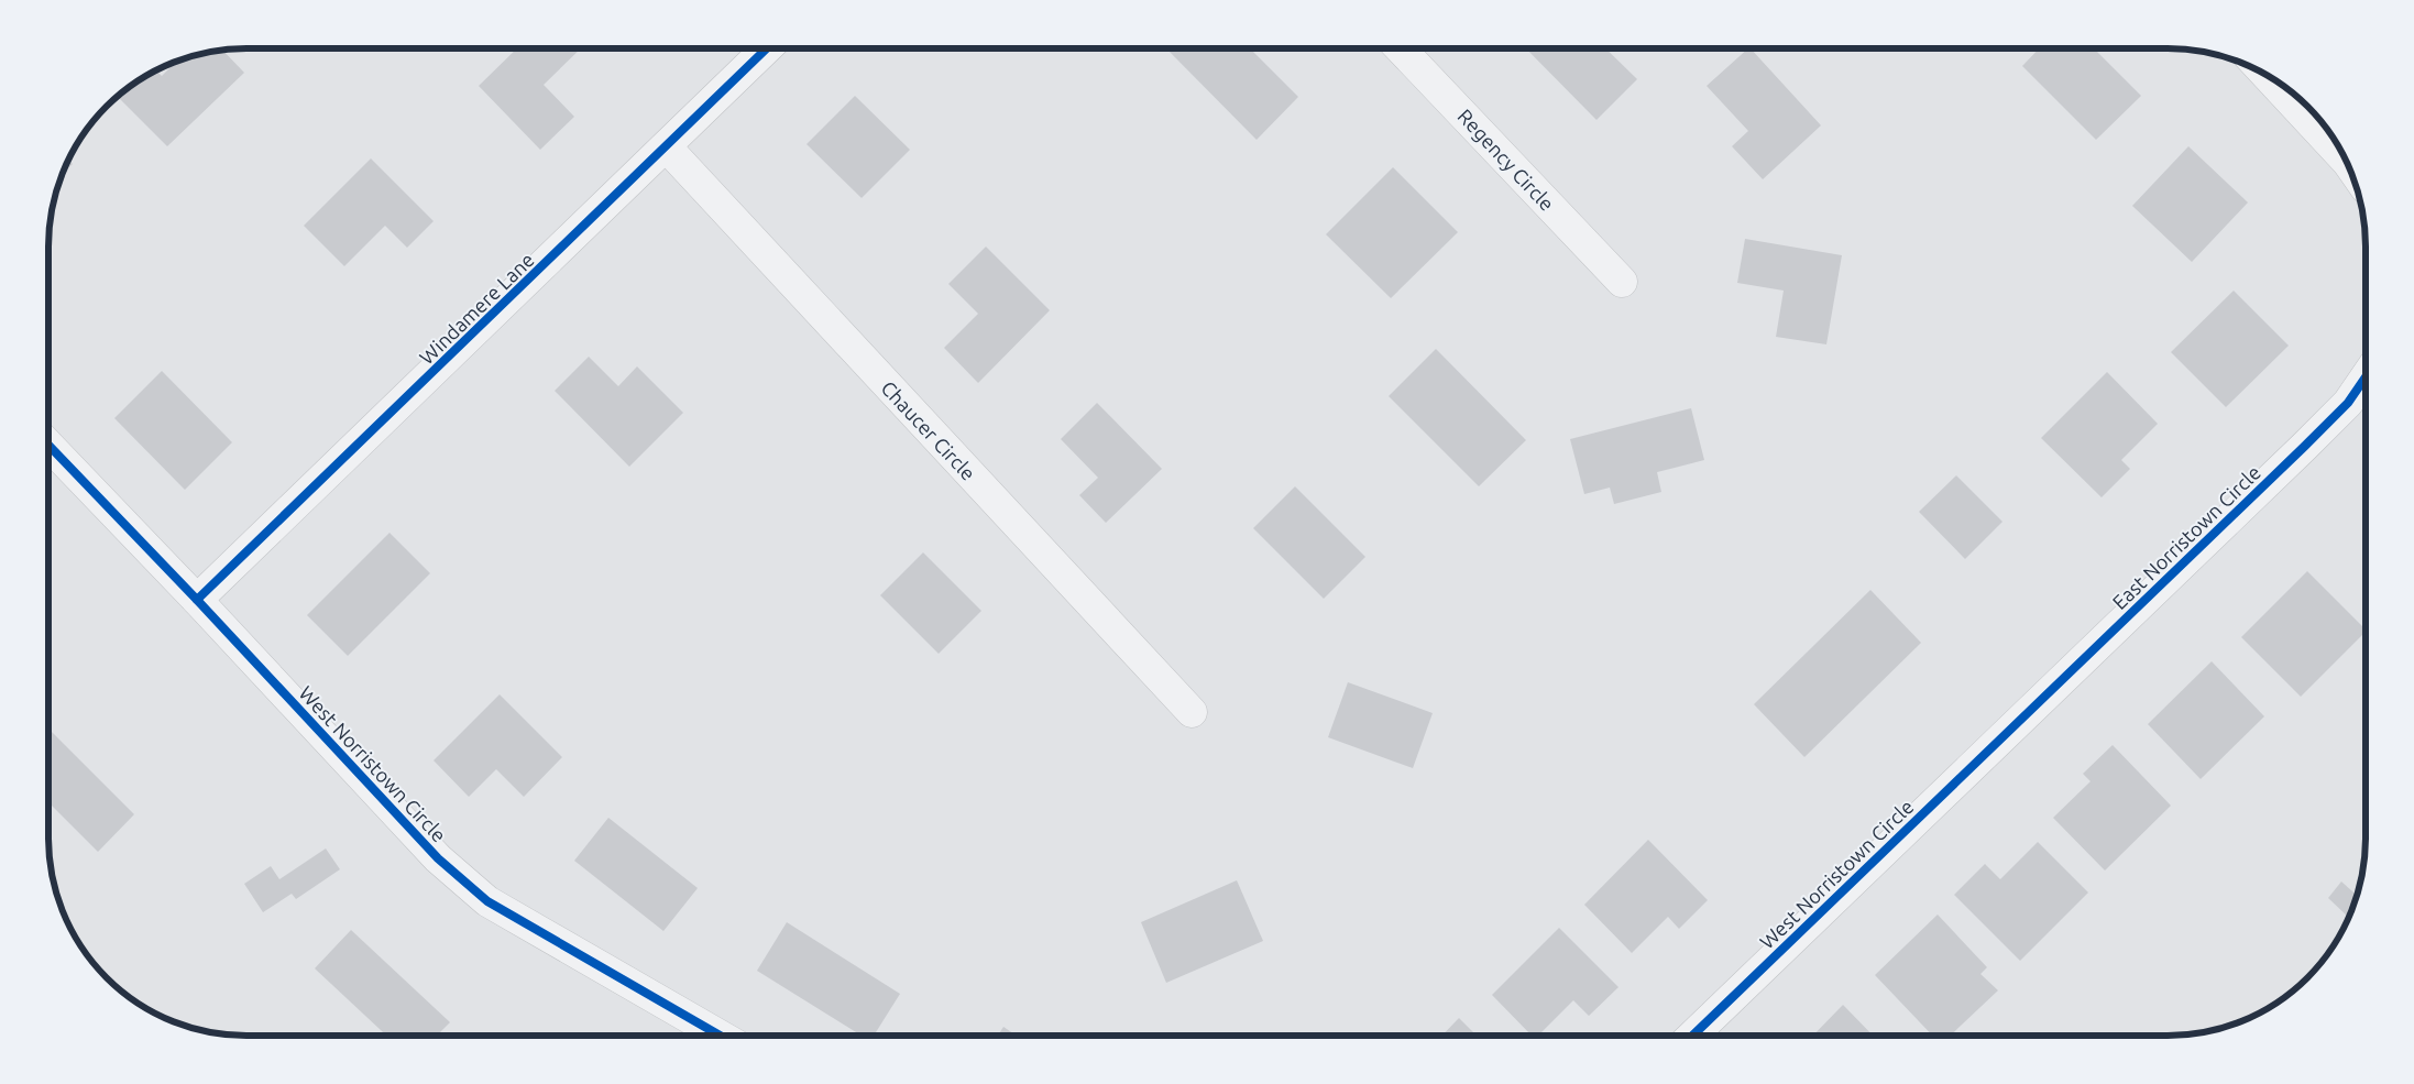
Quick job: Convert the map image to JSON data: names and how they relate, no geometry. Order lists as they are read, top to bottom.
{
  "streets": {
    "street": [
      "Regency Circle",
      "Windamere Lane",
      "Chaucer Circle",
      "East Norristown Circle",
      "West Norristown Circle"
    ]
  },
  "crossings": [
    ["Windamere Lane", "Chaucer Circle"],
    ["Windamere Lane", "West Norristown Circle"],
    ["East Norristown Circle", "West Norristown Circle"]
  ]
}
